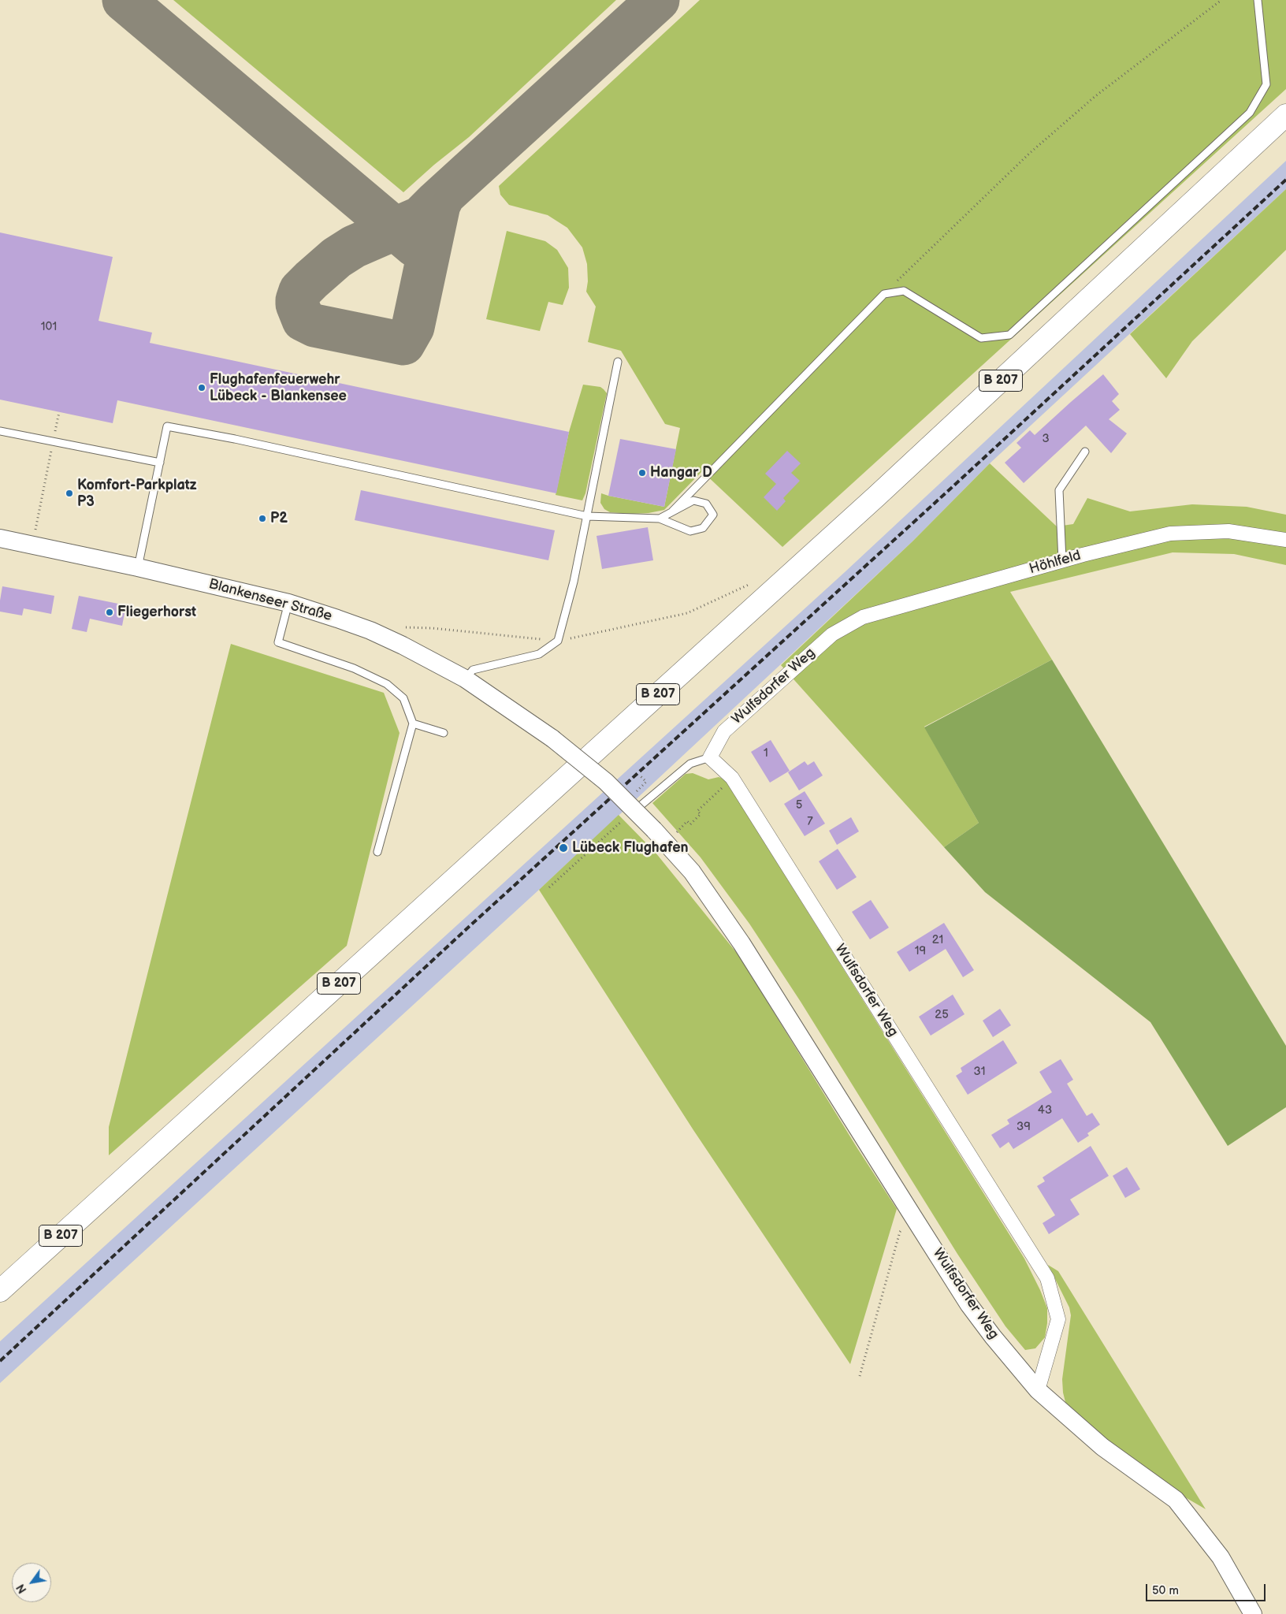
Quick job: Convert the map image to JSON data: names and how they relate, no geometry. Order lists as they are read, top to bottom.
{
  "streets": {
    "main road": ["B 207"],
    "street": ["Höhlfeld", "Blankenseer Straße", "Wulfsdorfer Weg"]
  },
  "crossings": [
    ["Höhlfeld", "Wulfsdorfer Weg"],
    ["Blankenseer Straße", "Wulfsdorfer Weg"]
  ],
  "places": [
    "Flughafenfeuerwehr Lübeck - Blankensee",
    "Hangar D",
    "Komfort-Parkplatz P3",
    "P2",
    "Fliegerhorst",
    "Lübeck Flughafen"
  ],
  "house_numbers": [
    "101",
    "3",
    "1",
    "5",
    "7",
    "21",
    "19",
    "25",
    "31",
    "43",
    "39"
  ],
  "scale_bar": "50 m",
  "north": "bottom left"
}
